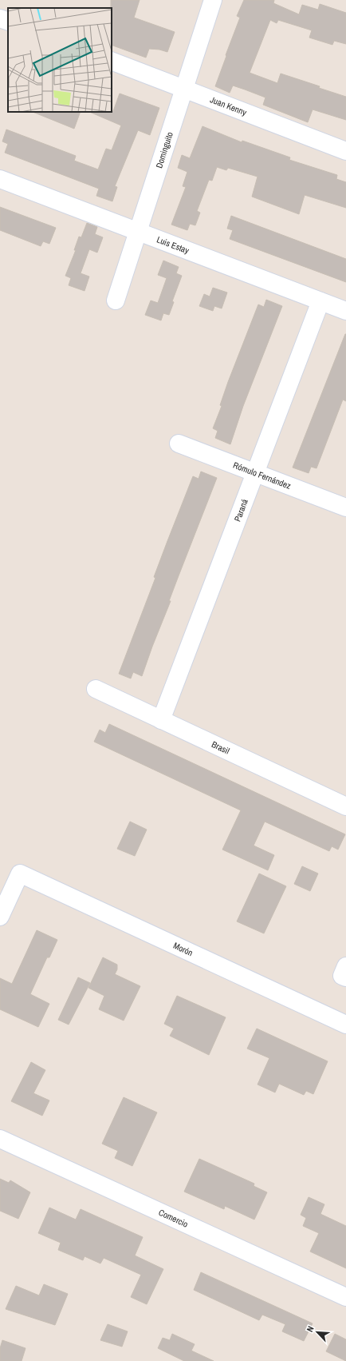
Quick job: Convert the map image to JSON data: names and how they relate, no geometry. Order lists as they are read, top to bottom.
{
  "streets": {
    "street": [
      "Juan Kenny",
      "Dominguito",
      "Luis Estay",
      "Rómulo Fernández",
      "Paraná",
      "Brasil",
      "Morón",
      "Comercio"
    ]
  },
  "crossings": [
    ["Juan Kenny", "Dominguito"],
    ["Dominguito", "Luis Estay"],
    ["Luis Estay", "Paraná"],
    ["Rómulo Fernández", "Paraná"],
    ["Paraná", "Brasil"]
  ],
  "north": "top left"
}
